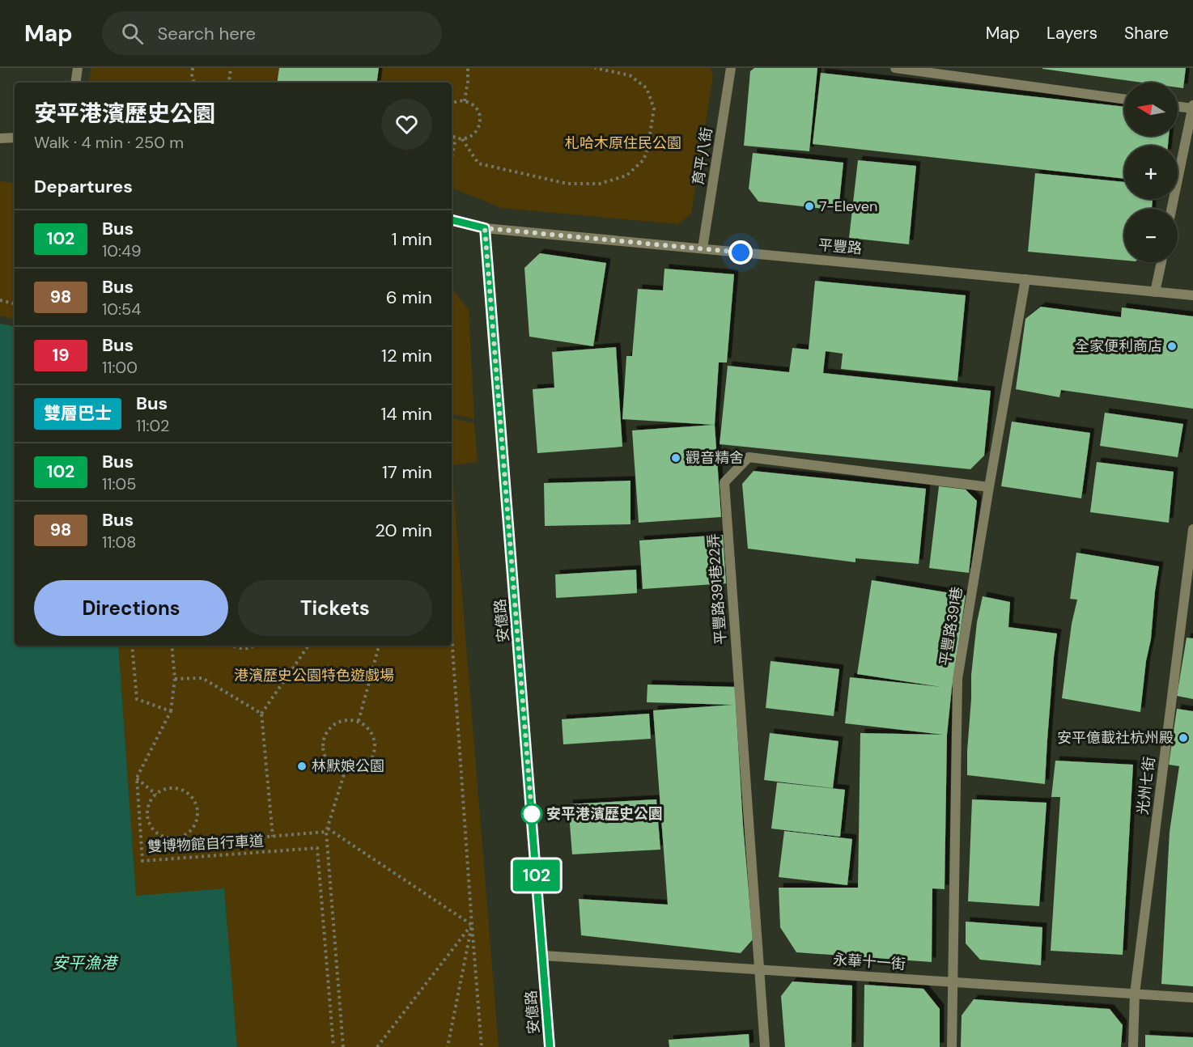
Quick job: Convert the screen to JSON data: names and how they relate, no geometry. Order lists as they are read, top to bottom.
{
  "streets": {
    "street": [
      "育平八街",
      "平豐路",
      "平豐路391巷22弄",
      "安億路",
      "平豐路391巷",
      "光州七街",
      "永華十一街"
    ],
    "path": ["雙博物館自行車道"]
  },
  "crossings": [
    ["育平八街", "平豐路"],
    ["平豐路", "安億路"],
    ["平豐路", "平豐路391巷"],
    ["平豐路391巷22弄", "平豐路391巷"],
    ["平豐路391巷22弄", "永華十一街"],
    ["安億路", "永華十一街"],
    ["平豐路391巷", "永華十一街"],
    ["光州七街", "永華十一街"]
  ],
  "water": ["安平漁港"],
  "parks": ["札哈木原住民公園", "港濱歷史公園特色遊戲場"],
  "places": [
    "7-Eleven",
    "全家便利商店",
    "觀音精舍",
    "安平億載社杭州殿",
    "林默娘公園",
    "安平港濱歷史公園"
  ],
  "lines": ["bus line 102"],
  "north": "left",
  "page": {
    "header": "Map",
    "search": "Search here",
    "nav": ["Map", "Layers", "Share"],
    "on_map": "102",
    "map_buttons": ["+", "−"],
    "heading": [
      ["安平港濱歷史公園", "Walk · 4 min · 250 m"],
      "Departures"
    ],
    "list": [
      {
        "mark": "102",
        "name": "Bus",
        "note": "10:49",
        "value": "1 min"
      },
      {
        "mark": "98",
        "name": "Bus",
        "note": "10:54",
        "value": "6 min"
      },
      {
        "mark": "19",
        "name": "Bus",
        "note": "11:00",
        "value": "12 min"
      },
      {
        "mark": "雙層巴士",
        "name": "Bus",
        "note": "11:02",
        "value": "14 min"
      },
      {
        "mark": "102",
        "name": "Bus",
        "note": "11:05",
        "value": "17 min"
      },
      {
        "mark": "98",
        "name": "Bus",
        "note": "11:08",
        "value": "20 min"
      }
    ],
    "buttons": ["Directions", "Tickets"]
  }
}
